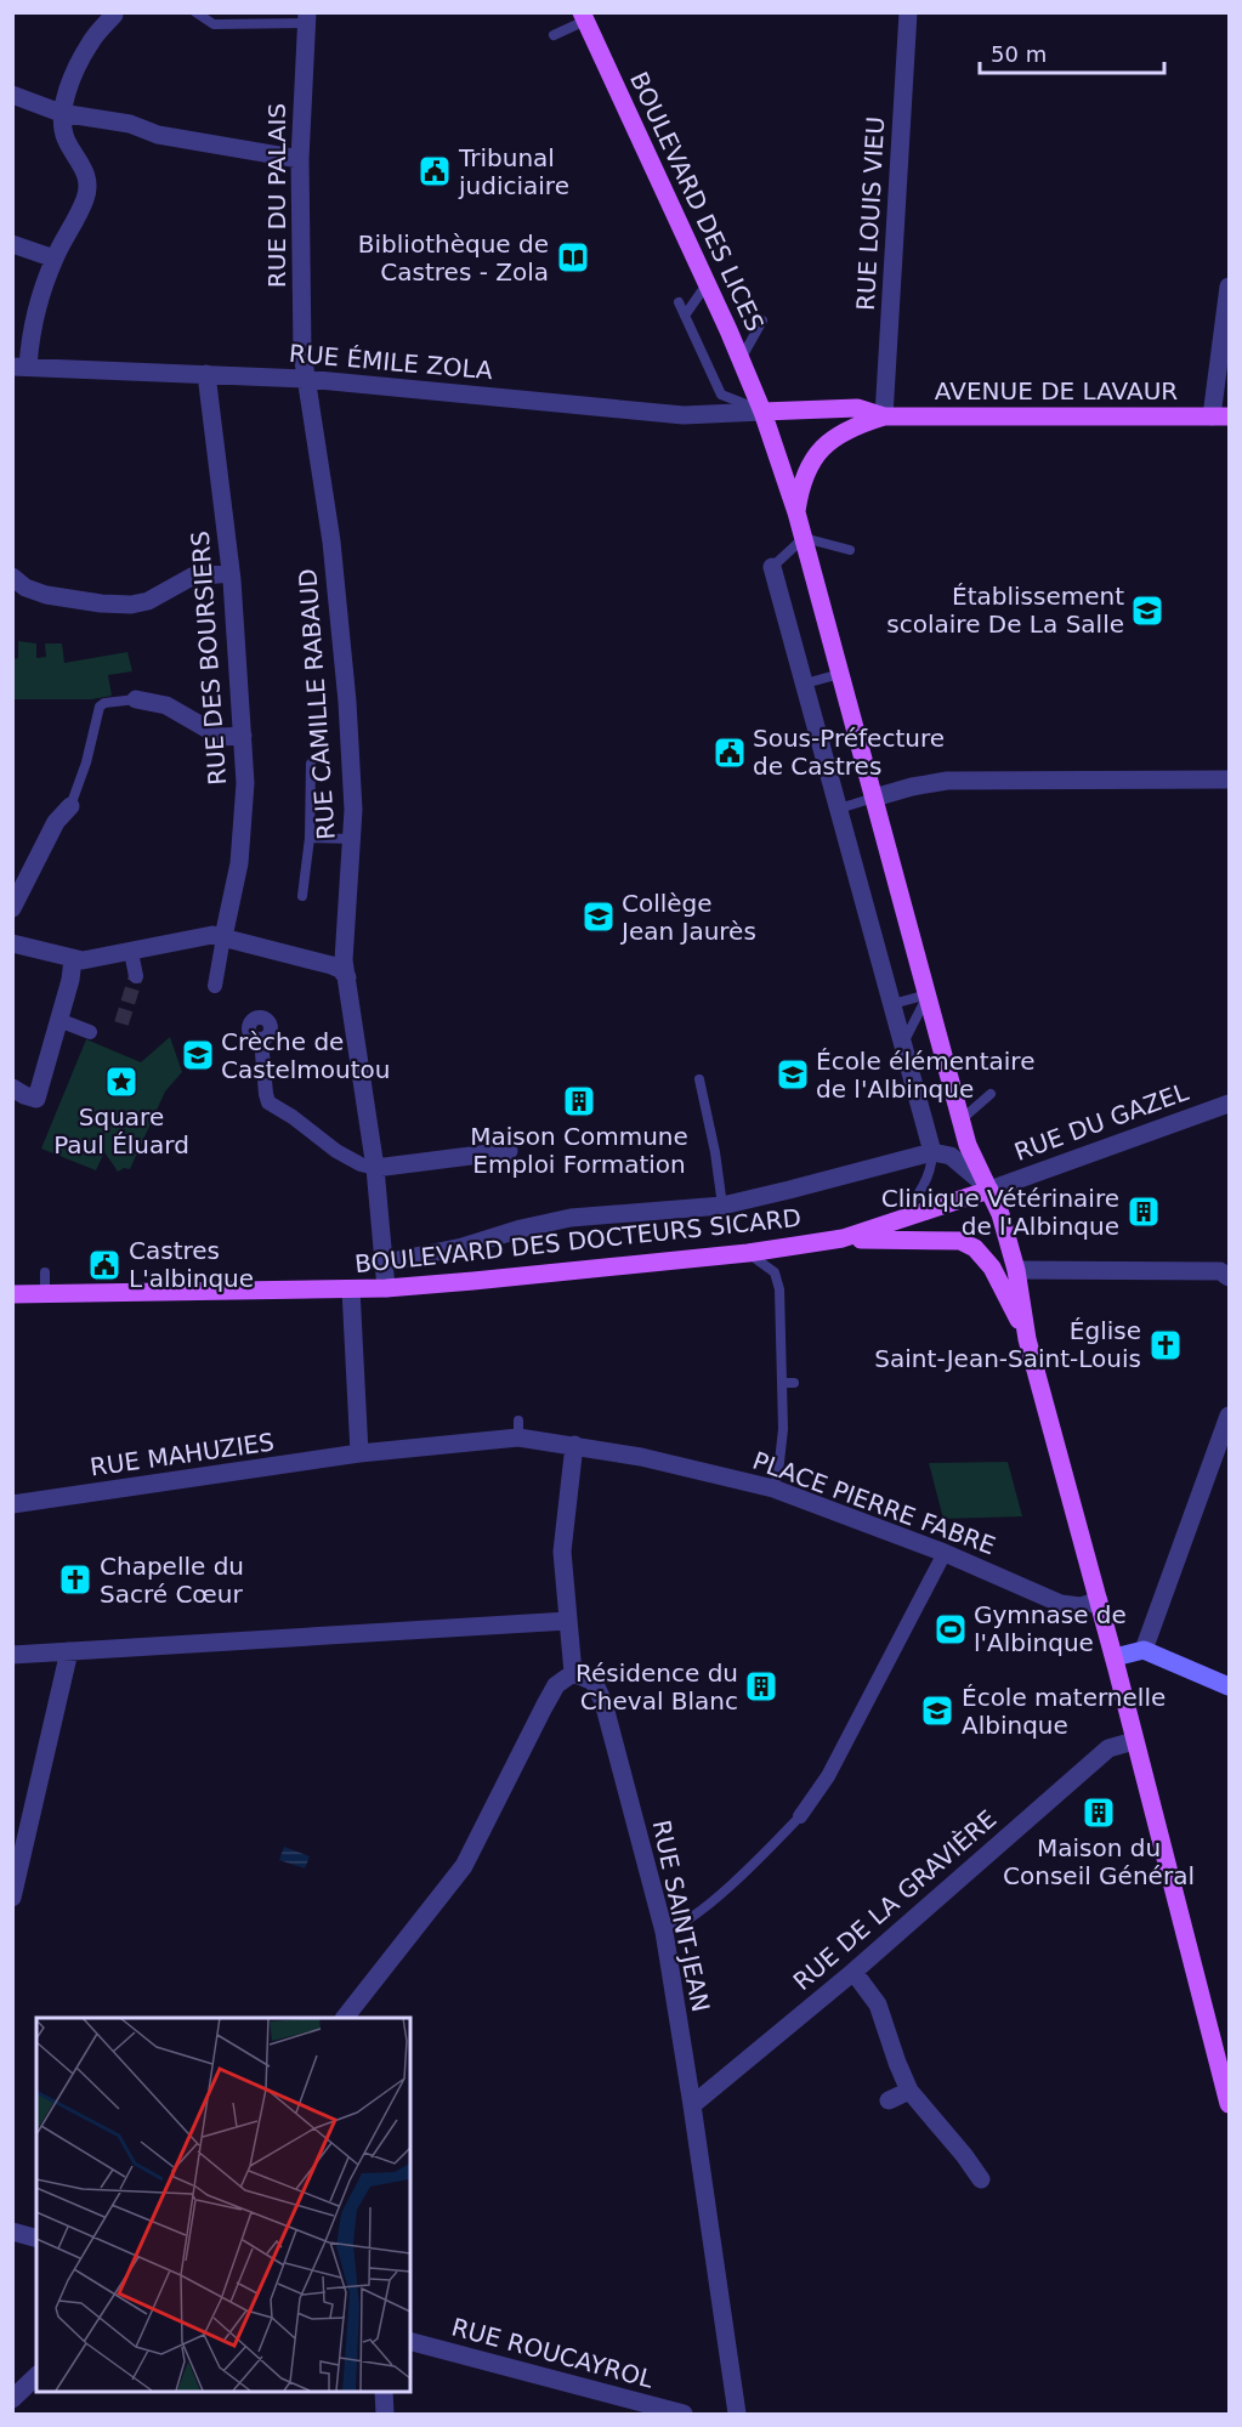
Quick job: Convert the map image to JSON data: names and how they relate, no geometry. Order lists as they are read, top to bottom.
{
  "streets": {
    "main road": ["BOULEVARD DES LICES", "AVENUE DE LAVAUR", "BOULEVARD DES DOCTEURS SICARD"],
    "street": [
      "RUE DU PALAIS",
      "RUE LOUIS VIEU",
      "RUE ÉMILE ZOLA",
      "RUE DES BOURSIERS",
      "RUE CAMILLE RABAUD",
      "RUE DU GAZEL",
      "RUE MAHUZIES",
      "PLACE PIERRE FABRE",
      "RUE DE LA GRAVIÈRE",
      "RUE SAINT-JEAN",
      "RUE ROUCAYROL"
    ]
  },
  "crossings": [
    ["RUE DU PALAIS", "RUE ÉMILE ZOLA"],
    ["RUE DU PALAIS", "RUE CAMILLE RABAUD"],
    ["BOULEVARD DES LICES", "RUE ÉMILE ZOLA"],
    ["BOULEVARD DES LICES", "AVENUE DE LAVAUR"],
    ["BOULEVARD DES LICES", "RUE DU GAZEL"],
    ["BOULEVARD DES LICES", "BOULEVARD DES DOCTEURS SICARD"],
    ["RUE LOUIS VIEU", "AVENUE DE LAVAUR"],
    ["RUE ÉMILE ZOLA", "AVENUE DE LAVAUR"],
    ["RUE ÉMILE ZOLA", "RUE DES BOURSIERS"],
    ["RUE ÉMILE ZOLA", "RUE CAMILLE RABAUD"],
    ["RUE CAMILLE RABAUD", "BOULEVARD DES DOCTEURS SICARD"],
    ["RUE DU GAZEL", "BOULEVARD DES DOCTEURS SICARD"],
    ["RUE MAHUZIES", "PLACE PIERRE FABRE"],
    ["RUE DE LA GRAVIÈRE", "RUE SAINT-JEAN"]
  ],
  "places": {
    "public building": ["Tribunal judiciaire", "Sous-Préfecture de Castres", "Castres L'albinque"],
    "library": ["Bibliothèque de Castres - Zola"],
    "school or university": [
      "Établissement scolaire De La Salle",
      "Collège Jean Jaurès",
      "Crèche de Castelmoutou",
      "École élémentaire de l'Albinque",
      "École maternelle Albinque"
    ],
    "place": ["Square Paul Éluard"],
    "building": [
      "Maison Commune Emploi Formation",
      "Clinique Vétérinaire de l'Albinque",
      "Résidence du Cheval Blanc",
      "Maison du Conseil Général"
    ],
    "church": ["Église Saint-Jean-Saint-Louis", "Chapelle du Sacré Cœur"],
    "sports": ["Gymnase de l'Albinque"]
  },
  "scale_bar": "50 m"
}
